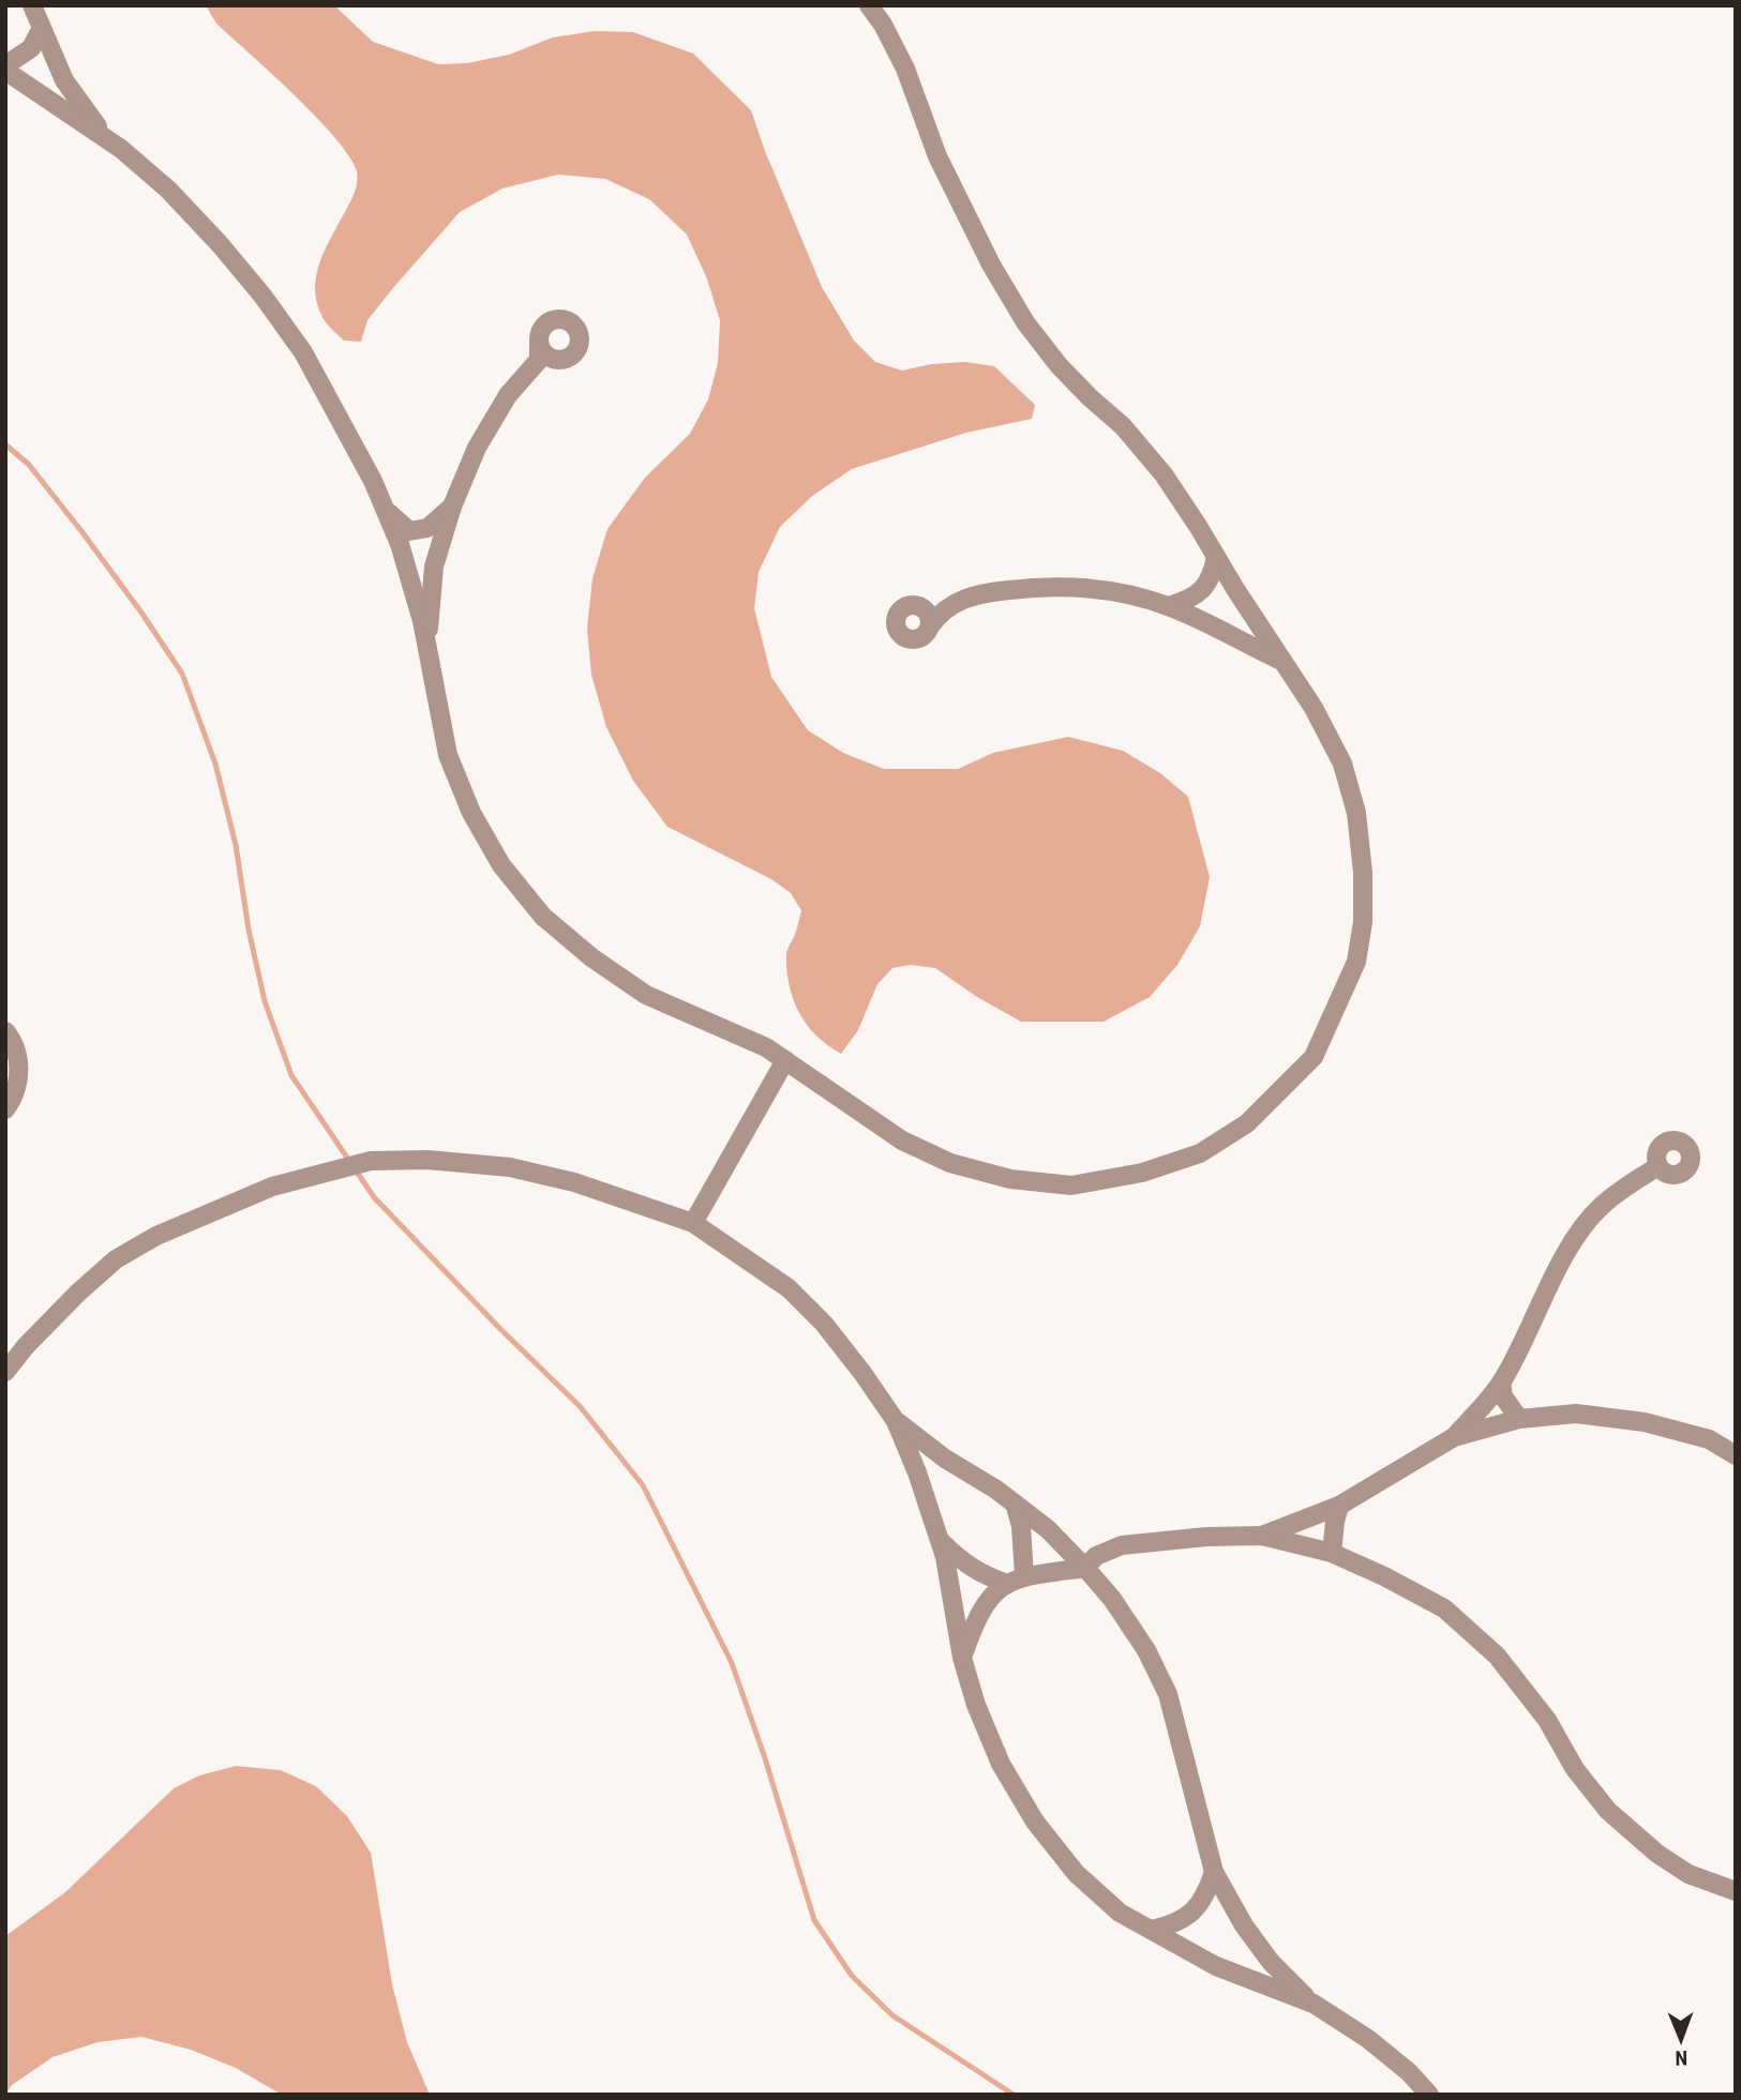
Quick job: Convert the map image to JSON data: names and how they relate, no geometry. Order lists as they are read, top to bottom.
{
  "north": "bottom"
}
